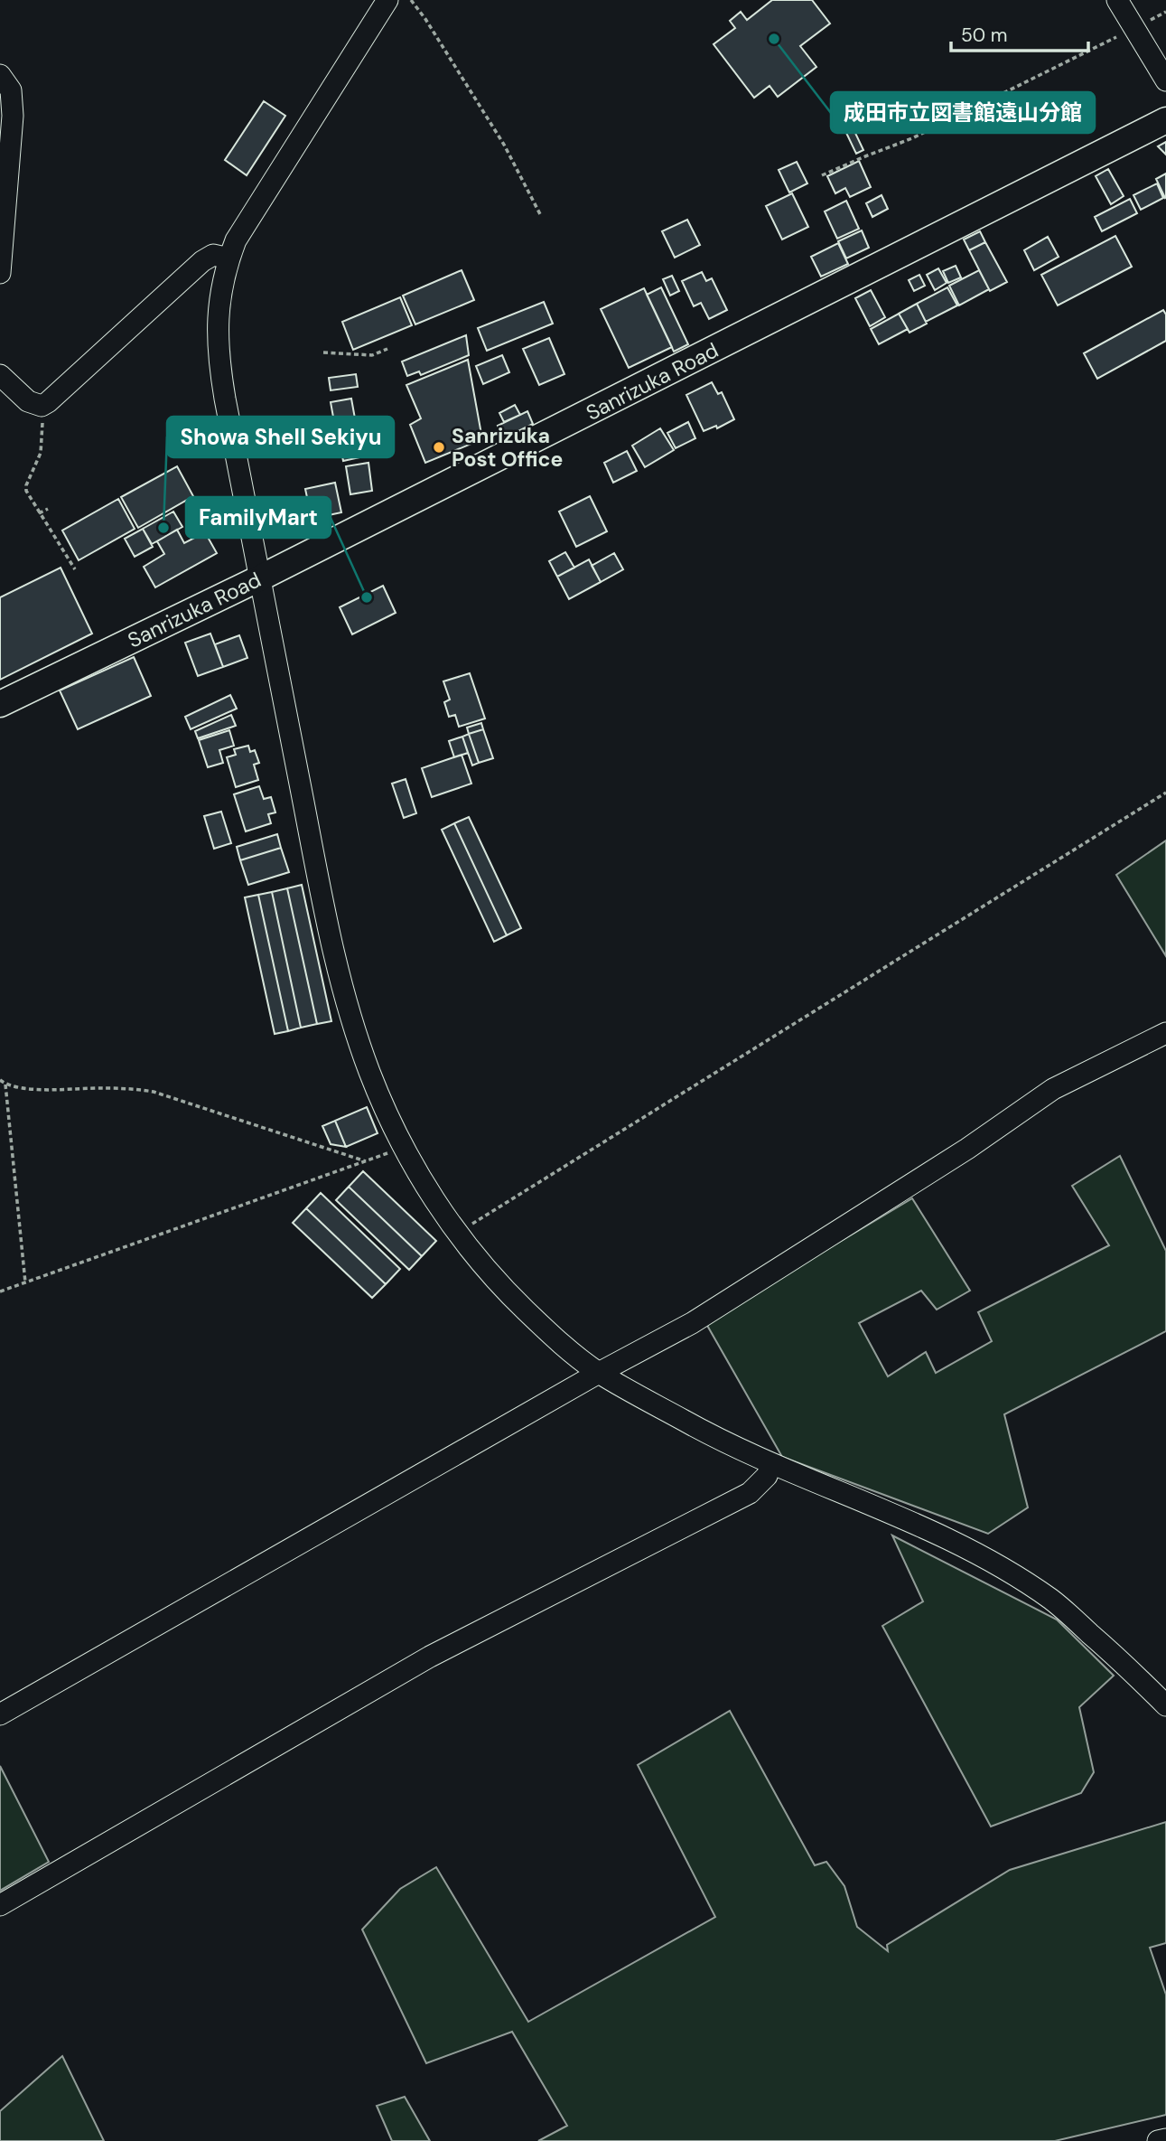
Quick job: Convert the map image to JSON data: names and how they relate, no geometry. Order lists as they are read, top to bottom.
{
  "streets": {
    "main road": ["Sanrizuka Road"]
  },
  "places": [
    "成田市立図書館遠山分館",
    "Sanrizuka Post Office",
    "Showa Shell Sekiyu",
    "FamilyMart"
  ],
  "scale_bar": "50 m"
}
